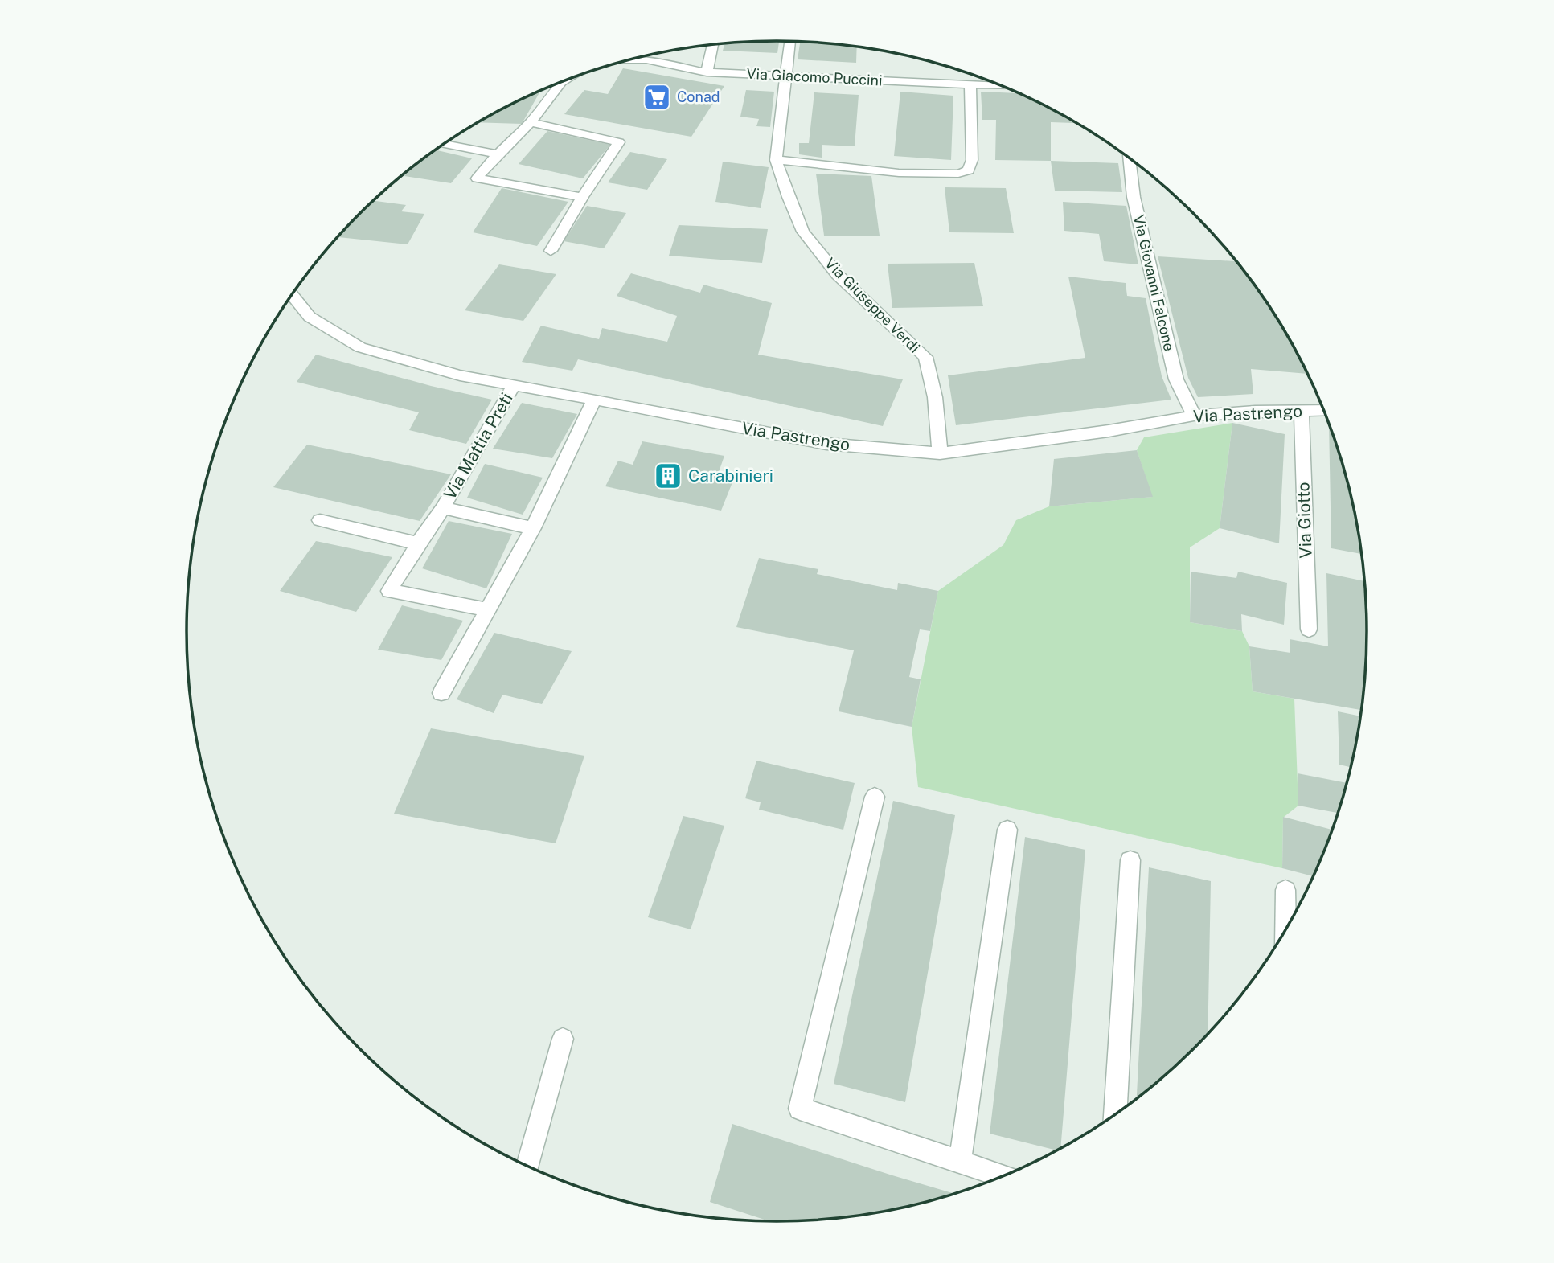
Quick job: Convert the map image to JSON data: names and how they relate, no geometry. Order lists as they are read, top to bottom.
{
  "streets": {
    "street": [
      "Via Giacomo Puccini",
      "Via Giovanni Falcone",
      "Via Giuseppe Verdi",
      "Via Pastrengo",
      "Via Mattia Preti",
      "Via Giotto"
    ]
  },
  "crossings": [
    ["Via Giacomo Puccini", "Via Giuseppe Verdi"],
    ["Via Giovanni Falcone", "Via Pastrengo"],
    ["Via Giuseppe Verdi", "Via Pastrengo"],
    ["Via Pastrengo", "Via Mattia Preti"],
    ["Via Pastrengo", "Via Giotto"]
  ],
  "places": {
    "supermarket": ["Conad"],
    "building": ["Carabinieri"]
  }
}
